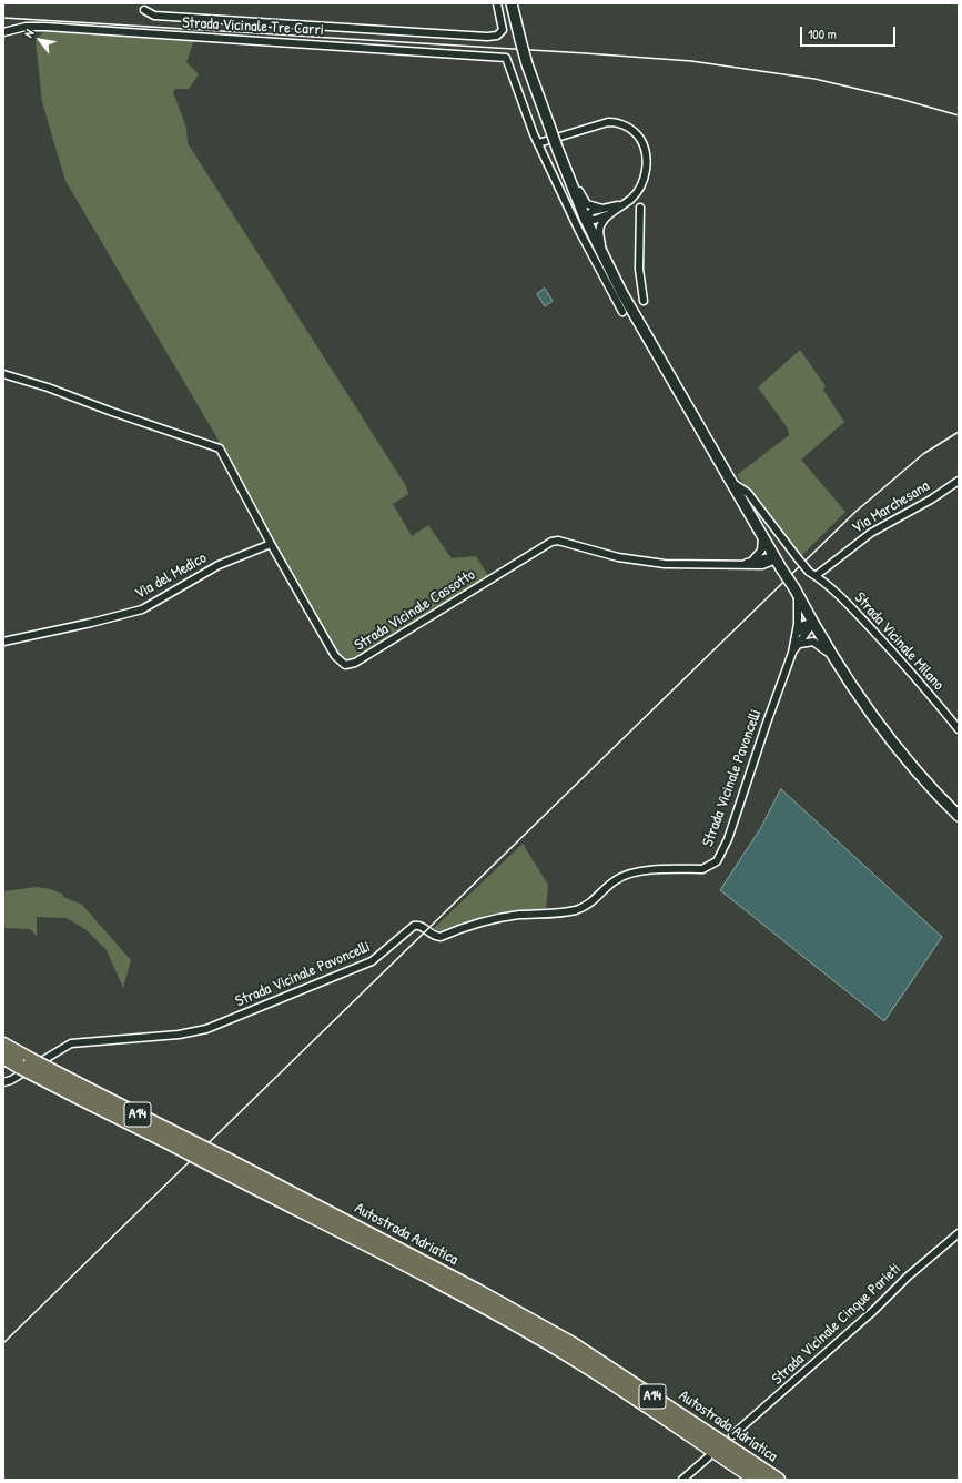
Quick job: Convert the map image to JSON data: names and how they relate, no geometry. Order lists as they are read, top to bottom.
{
  "streets": {
    "highway": ["A14", "Autostrada Adriatica"],
    "street": [
      "Strada Vicinale Tre Carri",
      "Via Marchesana",
      "Via del Medico",
      "Strada Vicinale Cassotto",
      "Strada Vicinale Milano",
      "Strada Vicinale Pavoncelli",
      "Strada Vicinale Cinque Parieti"
    ]
  },
  "crossings": [
    ["Via Marchesana", "Strada Vicinale Milano"],
    ["Via del Medico", "Strada Vicinale Cassotto"]
  ],
  "scale_bar": "100 m",
  "north": "top left"
}
